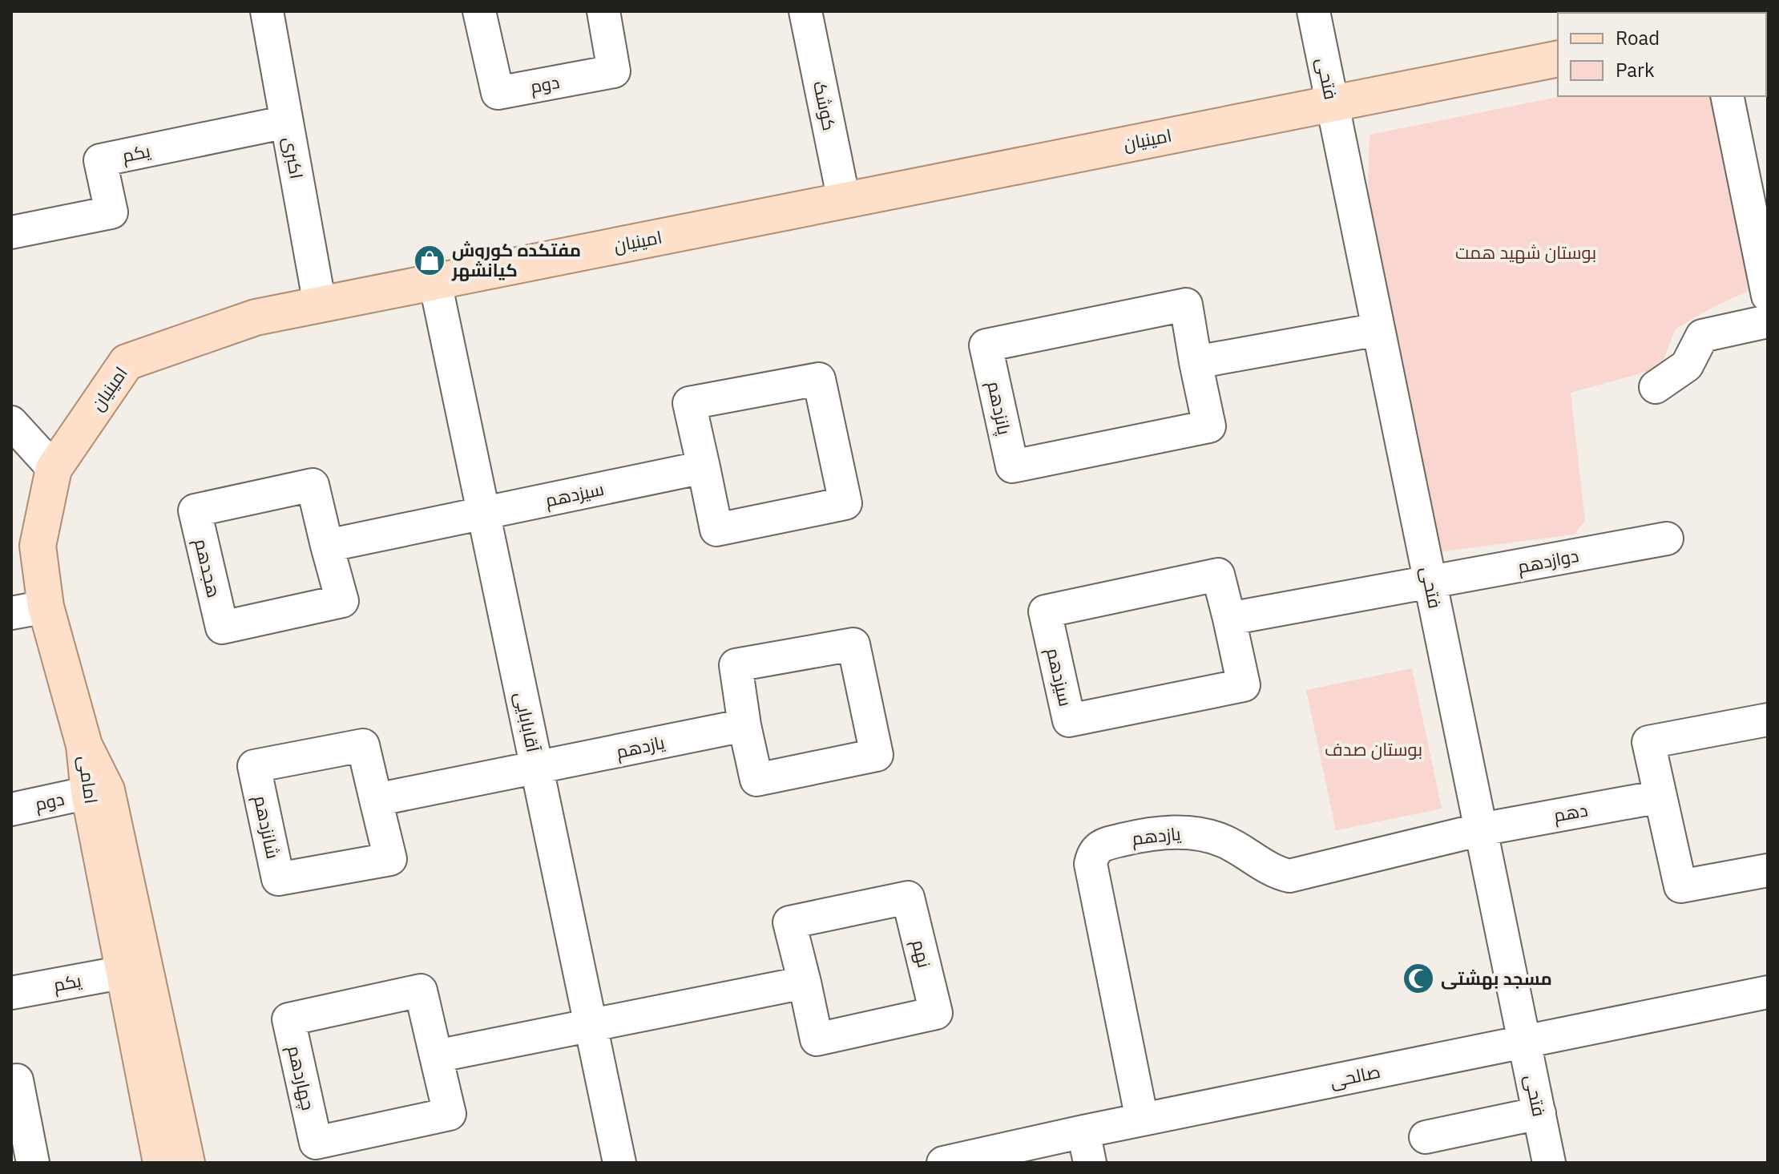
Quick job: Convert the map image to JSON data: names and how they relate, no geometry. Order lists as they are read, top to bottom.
{
  "streets": {
    "main road": ["امینیان", "امامی"],
    "street": [
      "فتحی",
      "دوم",
      "کوشک",
      "یکم",
      "اکبری",
      "پانزدهم",
      "سیزدهم",
      "دوازدهم",
      "هجدهم",
      "آقابابایی",
      "یازدهم",
      "دهم",
      "شانزدهم",
      "نهم",
      "صالحی",
      "چهاردهم"
    ]
  },
  "crossings": [
    ["فتحی", "امینیان"],
    ["فتحی", "دوازدهم"],
    ["فتحی", "یازدهم"],
    ["فتحی", "دهم"],
    ["فتحی", "صالحی"],
    ["دوم", "امامی"],
    ["کوشک", "امینیان"],
    ["امینیان", "اکبری"],
    ["امینیان", "آقابابایی"],
    ["امینیان", "امامی"],
    ["یکم", "اکبری"],
    ["یکم", "امامی"],
    ["سیزدهم", "آقابابایی"],
    ["آقابابایی", "یازدهم"],
    ["یازدهم", "دهم"],
    ["یازدهم", "صالحی"]
  ],
  "parks": ["بوستان شهید همت", "بوستان صدف"],
  "places": {
    "shop": ["مفتکده کوروش کیانشهر"],
    "mosque": ["مسجد بهشتی"]
  },
  "legend": ["Road", "Park"]
}
